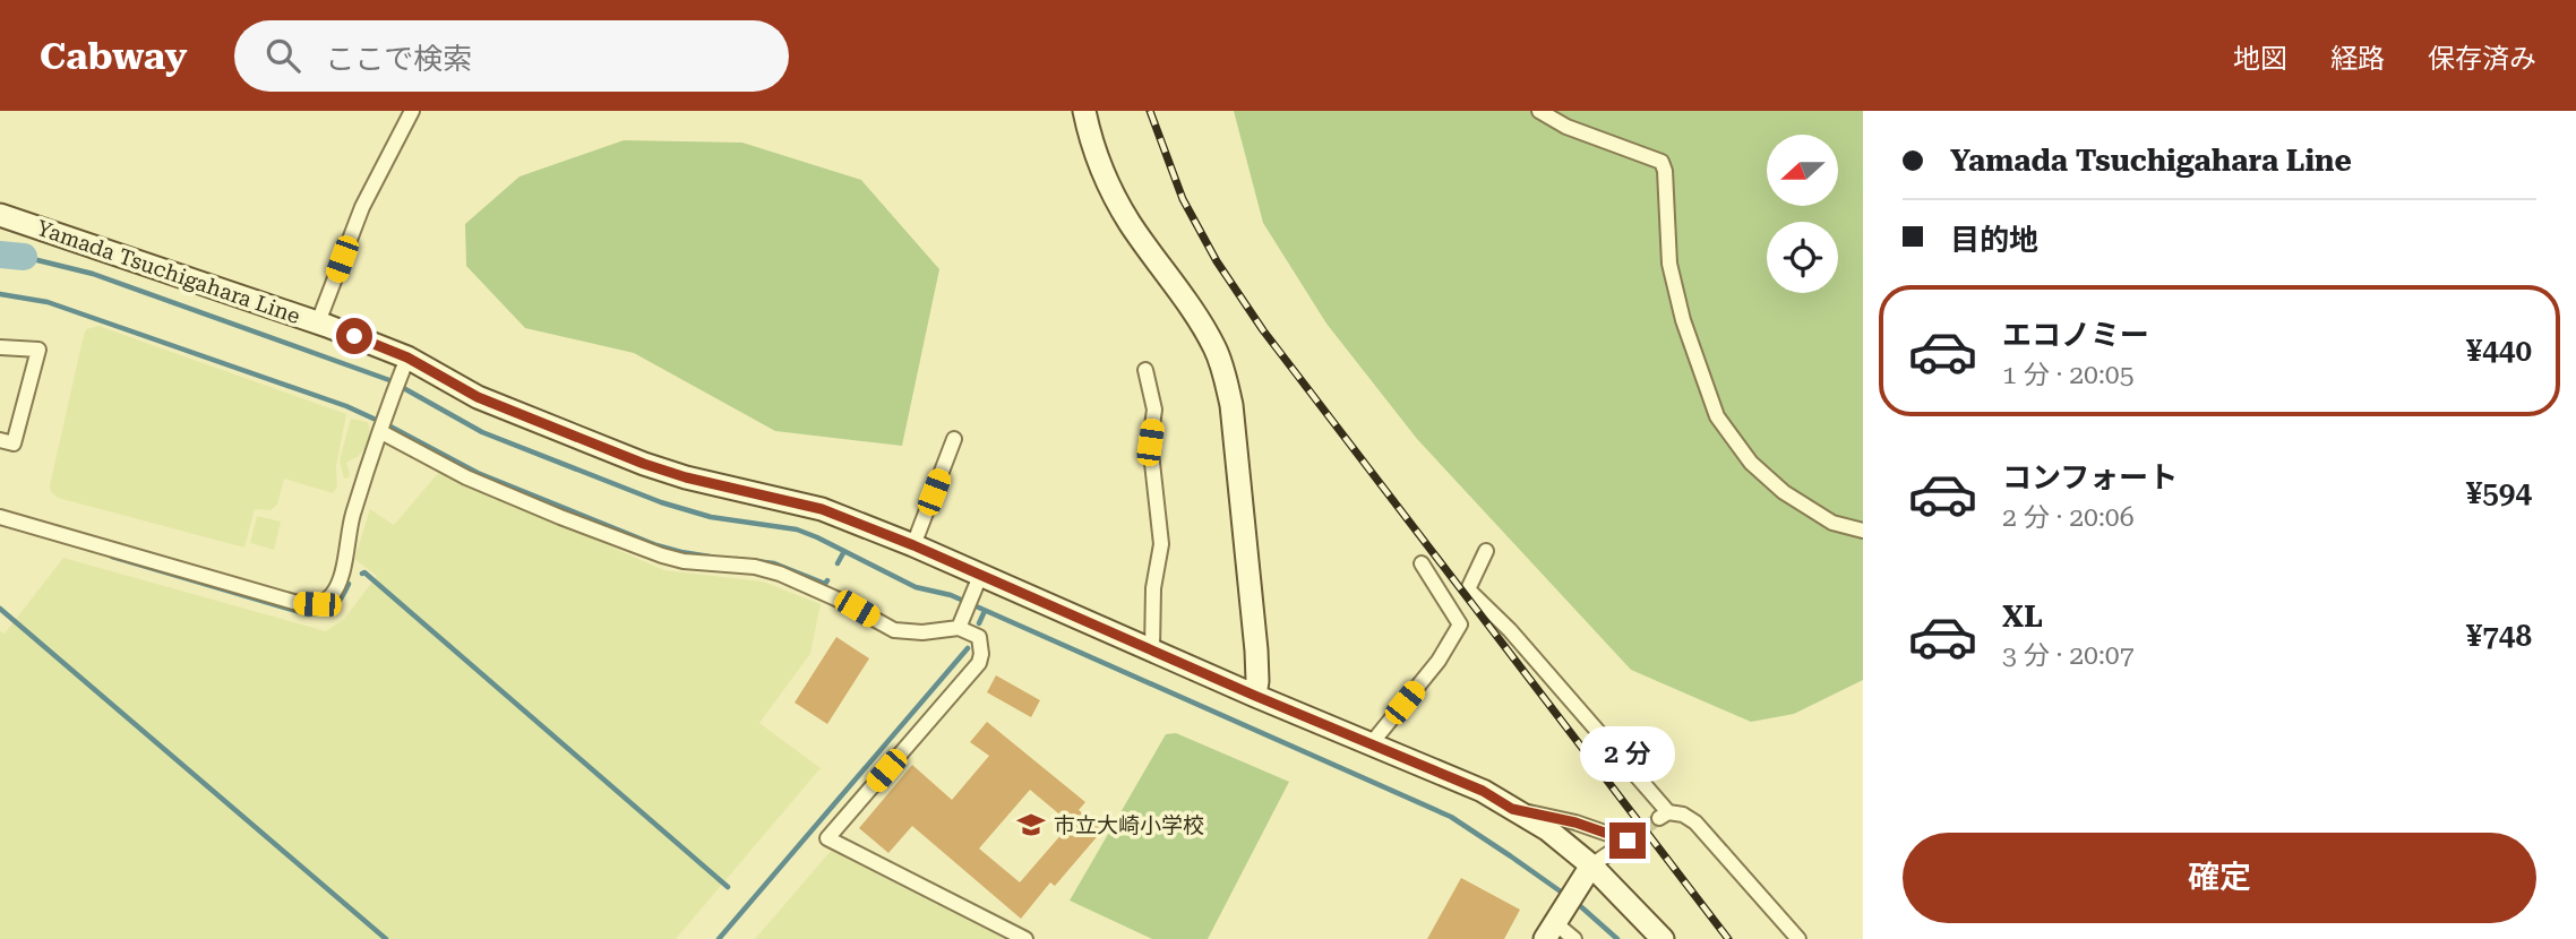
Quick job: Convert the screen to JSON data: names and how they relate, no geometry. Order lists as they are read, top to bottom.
{
  "streets": {
    "main road": ["Yamada Tsuchigahara Line"]
  },
  "places": {
    "school or university": ["市立大崎小学校"]
  },
  "north": "left",
  "page": {
    "header": "Cabway",
    "search": "ここで検索",
    "nav": ["地図", "経路", "保存済み"],
    "banner": ["Yamada Tsuchigahara Line", "目的地"],
    "list": [
      {
        "name": "エコノミー",
        "note": "1 分 · 20:05",
        "value": "¥440"
      },
      {
        "name": "コンフォート",
        "note": "2 分 · 20:06",
        "value": "¥594"
      },
      {
        "name": "XL",
        "note": "3 分 · 20:07",
        "value": "¥748"
      }
    ],
    "bubble": "2 分",
    "buttons": "確定"
  }
}
